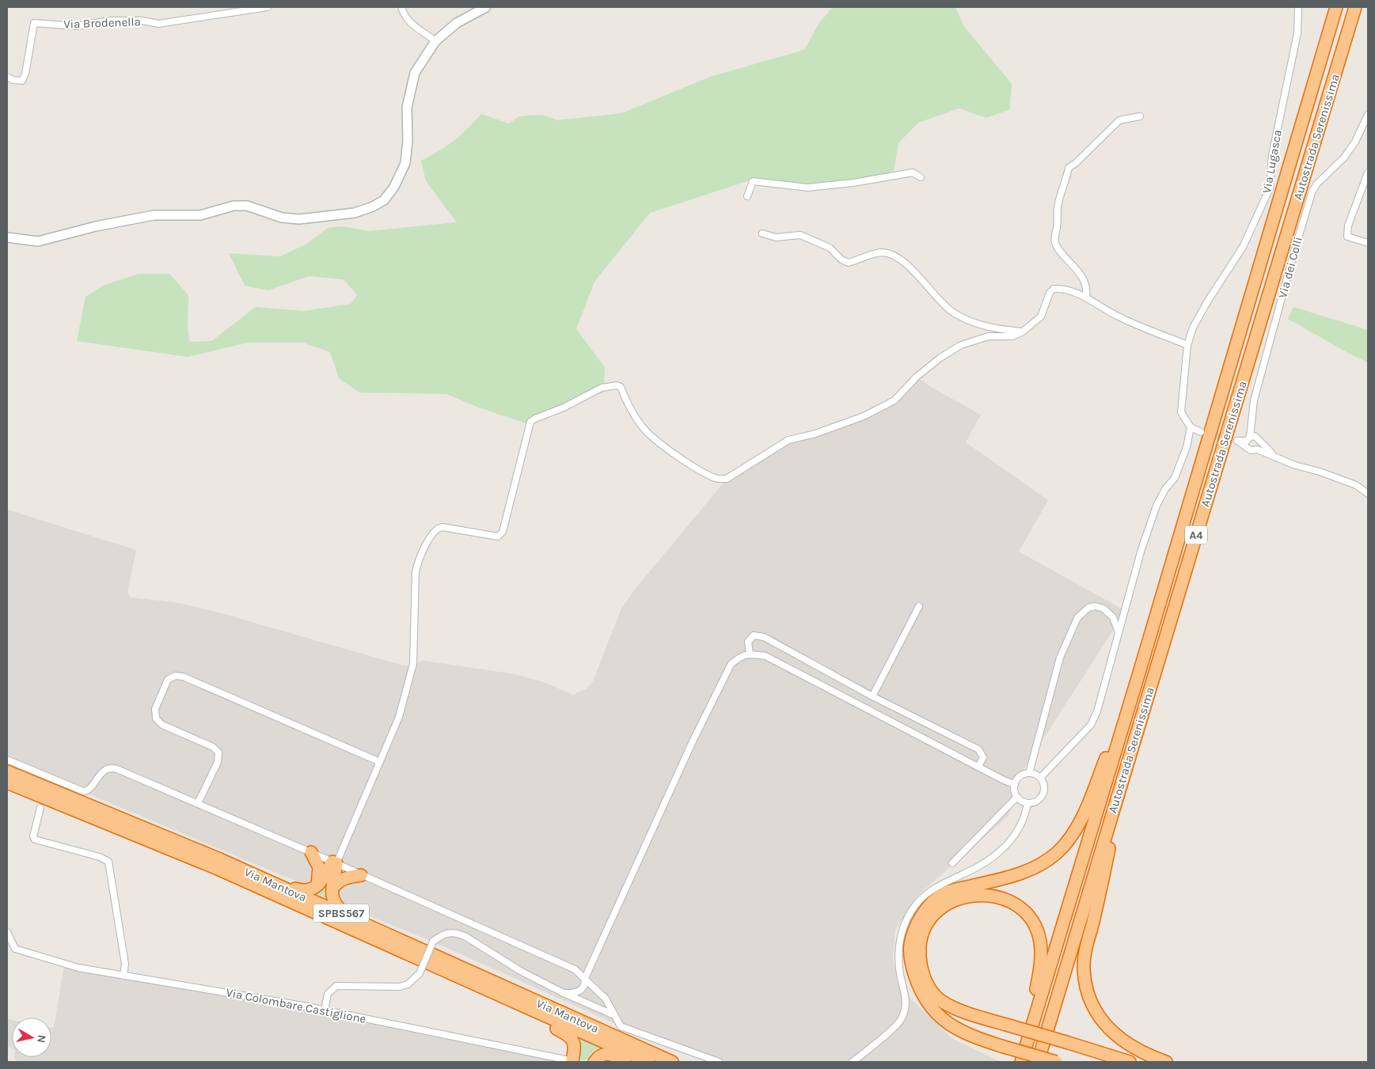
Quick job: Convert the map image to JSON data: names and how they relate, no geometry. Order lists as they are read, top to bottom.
{
  "streets": {
    "highway": [
      "Autostrada Serenissima",
      "A4",
      "Via Mantova",
      "SPBS567"
    ],
    "street": [
      "Via Brodenella",
      "Via Lugasca",
      "Via dei Colli",
      "Via Colombare Castiglione"
    ]
  },
  "north": "right"
}
